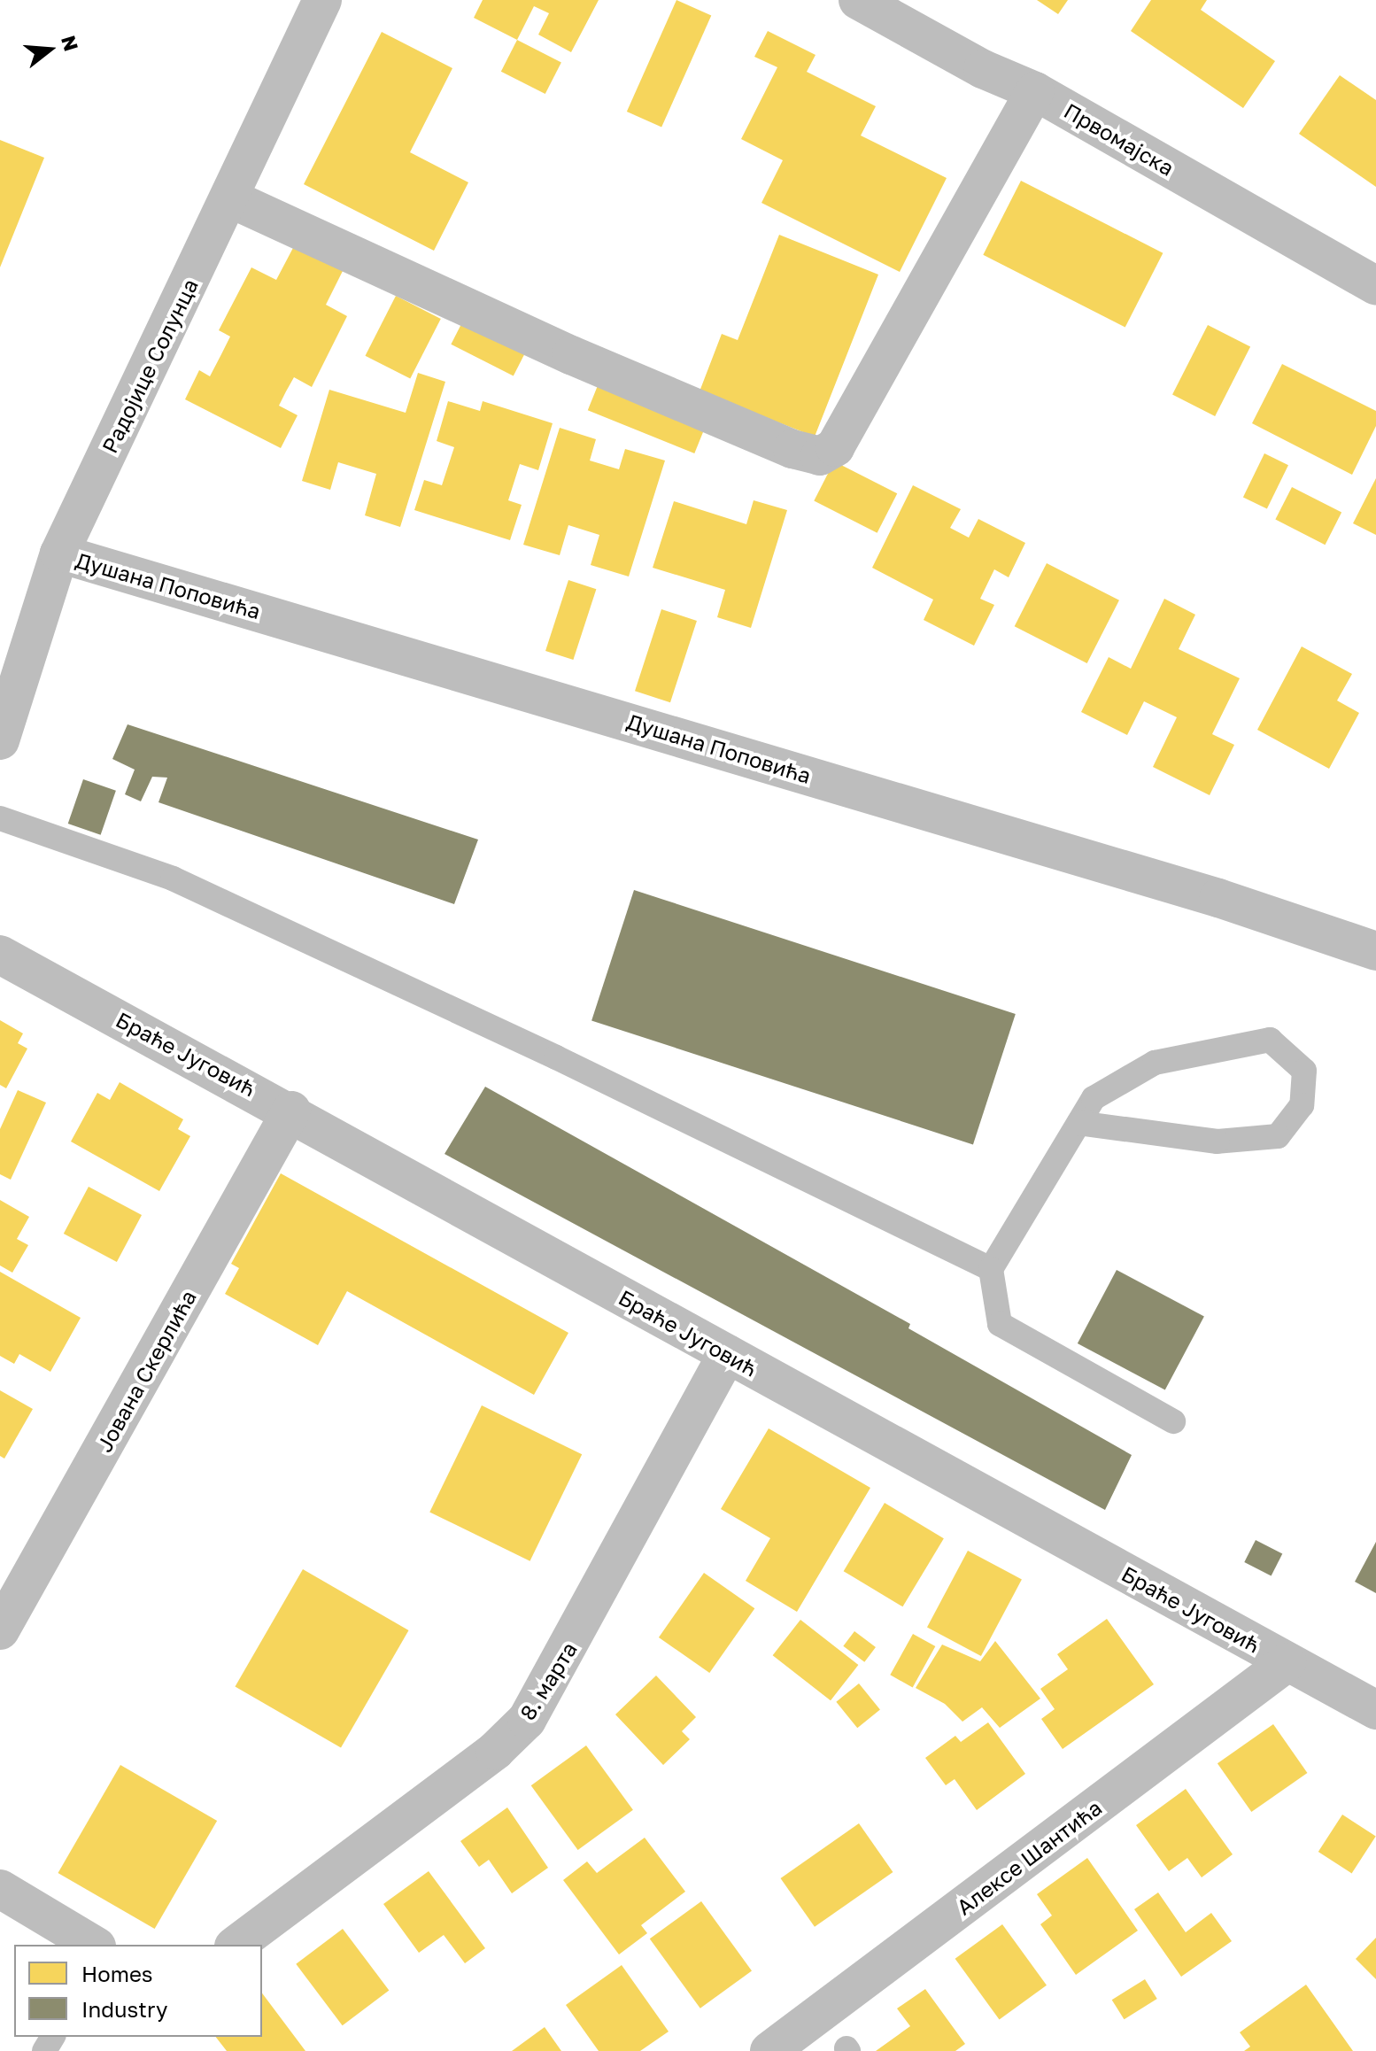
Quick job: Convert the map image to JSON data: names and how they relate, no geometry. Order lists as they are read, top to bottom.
{
  "streets": {
    "street": [
      "Првомајска",
      "Радојице Солунца",
      "Душана Поповића",
      "Браће Југовић",
      "Јована Скерлића",
      "8. марта",
      "Алексе Шантића"
    ]
  },
  "crossings": [
    ["Радојице Солунца", "Душана Поповића"],
    ["Браће Југовић", "Јована Скерлића"],
    ["Браће Југовић", "8. марта"],
    ["Браће Југовић", "Алексе Шантића"]
  ],
  "legend": ["Homes", "Industry"],
  "north": "right"
}
